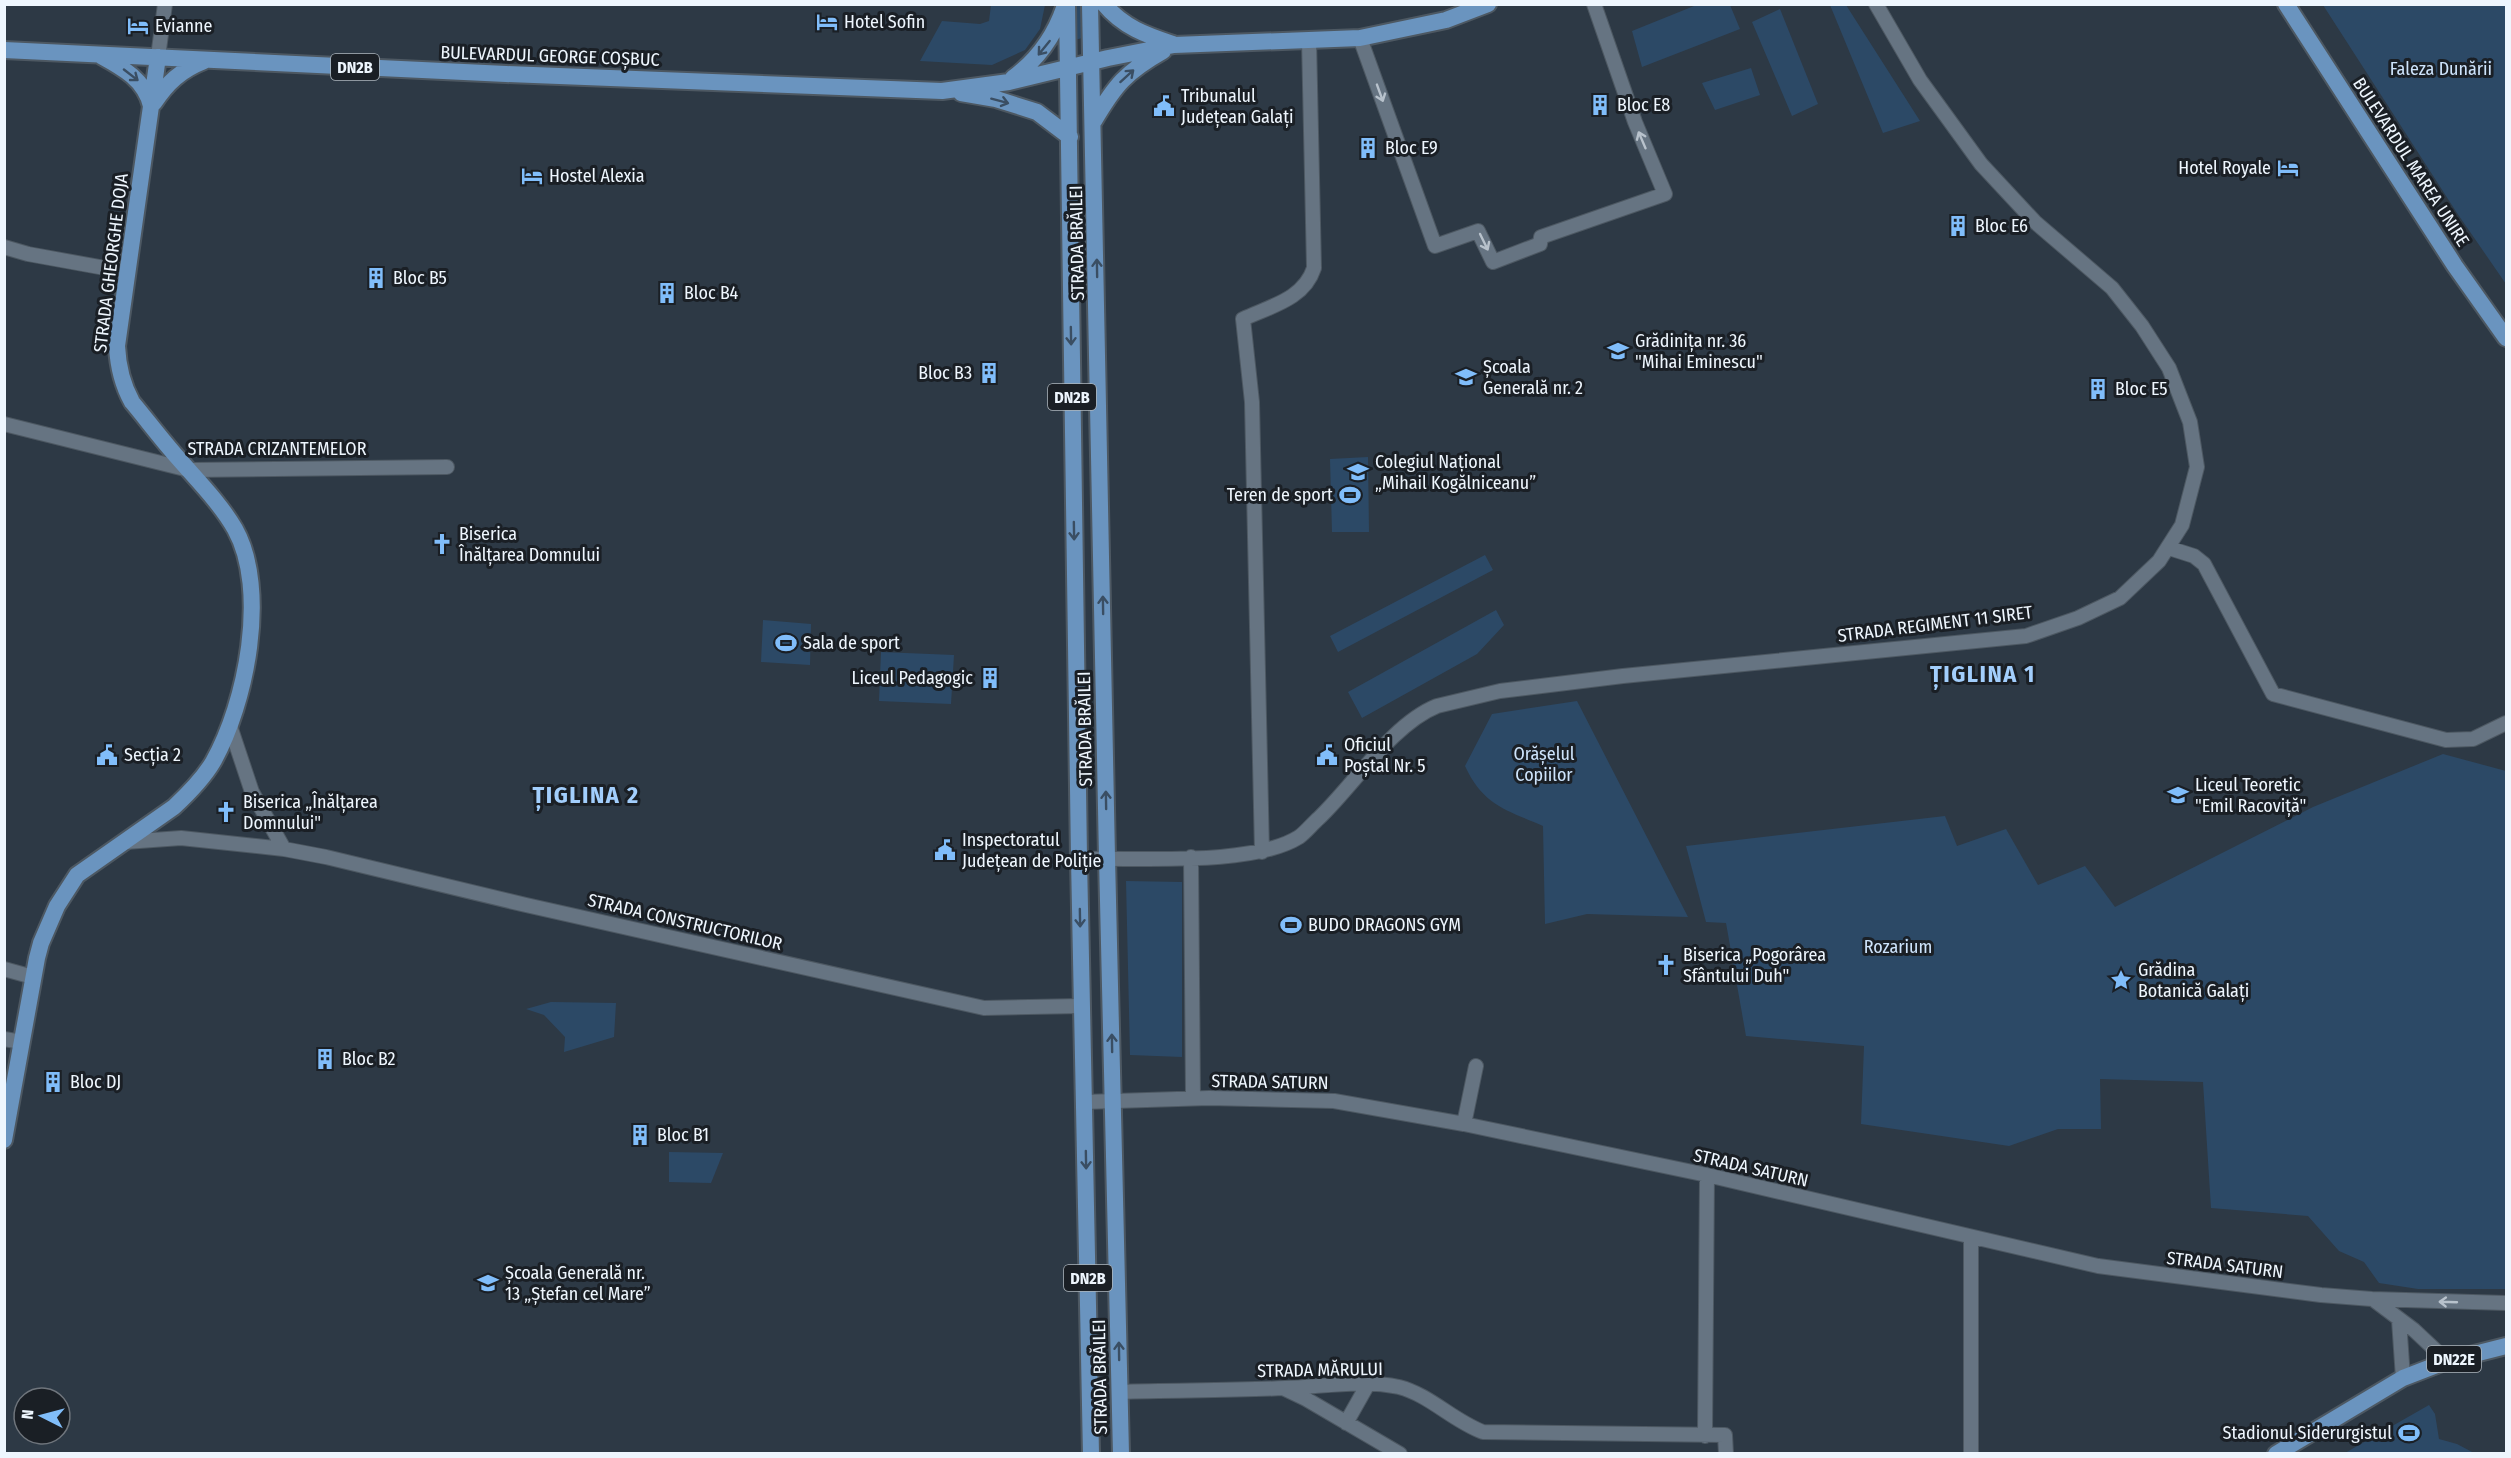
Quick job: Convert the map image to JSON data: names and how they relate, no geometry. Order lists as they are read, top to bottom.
{
  "streets": {
    "main road": [
      "BULEVARDUL GEORGE COȘBUC",
      "DN2B",
      "BULEVARDUL MAREA UNIRE",
      "STRADA BRĂILEI",
      "STRADA GHEORGHE DOJA",
      "DN22E"
    ],
    "street": [
      "STRADA CRIZANTEMELOR",
      "STRADA REGIMENT 11 SIRET",
      "STRADA CONSTRUCTORILOR",
      "STRADA SATURN",
      "STRADA MĂRULUI"
    ]
  },
  "crossings": [
    ["BULEVARDUL GEORGE COȘBUC", "DN2B"],
    ["BULEVARDUL GEORGE COȘBUC", "STRADA BRĂILEI"],
    ["BULEVARDUL GEORGE COȘBUC", "STRADA GHEORGHE DOJA"],
    ["DN2B", "STRADA BRĂILEI"],
    ["STRADA BRĂILEI", "STRADA REGIMENT 11 SIRET"],
    ["STRADA BRĂILEI", "STRADA CONSTRUCTORILOR"],
    ["STRADA BRĂILEI", "STRADA SATURN"],
    ["STRADA BRĂILEI", "STRADA MĂRULUI"],
    ["STRADA GHEORGHE DOJA", "STRADA CRIZANTEMELOR"],
    ["STRADA GHEORGHE DOJA", "STRADA CONSTRUCTORILOR"]
  ],
  "districts": ["ȚIGLINA 1", "ȚIGLINA 2"],
  "parks": ["Faleza Dunării", "Orășelul Copiilor", "Rozarium"],
  "places": {
    "hotel": [
      "Hotel Sofin",
      "Evianne",
      "Hotel Royale",
      "Hostel Alexia"
    ],
    "building": [
      "Bloc E8",
      "Bloc E9",
      "Bloc E6",
      "Bloc B5",
      "Bloc B4",
      "Bloc B3",
      "Bloc E5",
      "Liceul Pedagogic",
      "Bloc B2",
      "Bloc DJ",
      "Bloc B1"
    ],
    "public building": [
      "Tribunalul Județean Galați",
      "Secția 2",
      "Oficiul Poștal Nr. 5",
      "Inspectoratul Județean de Poliție"
    ],
    "school or university": [
      "Grădinița nr. 36 \"Mihai Eminescu\"",
      "Școala Generală nr. 2",
      "Colegiul Național „Mihail Kogălniceanu”",
      "Liceul Teoretic \"Emil Racoviță\"",
      "Școala Generală nr. 13 „Ștefan cel Mare”"
    ],
    "sports": [
      "Teren de sport",
      "Sala de sport",
      "BUDO DRAGONS GYM",
      "Stadionul Siderurgistul"
    ],
    "church": ["Biserica Înălțarea Domnului", "Biserica „Înălțarea Domnului\"", "Biserica „Pogorârea Sfântului Duh\""],
    "place": ["Grădina Botanică Galați"]
  },
  "north": "left"
}
